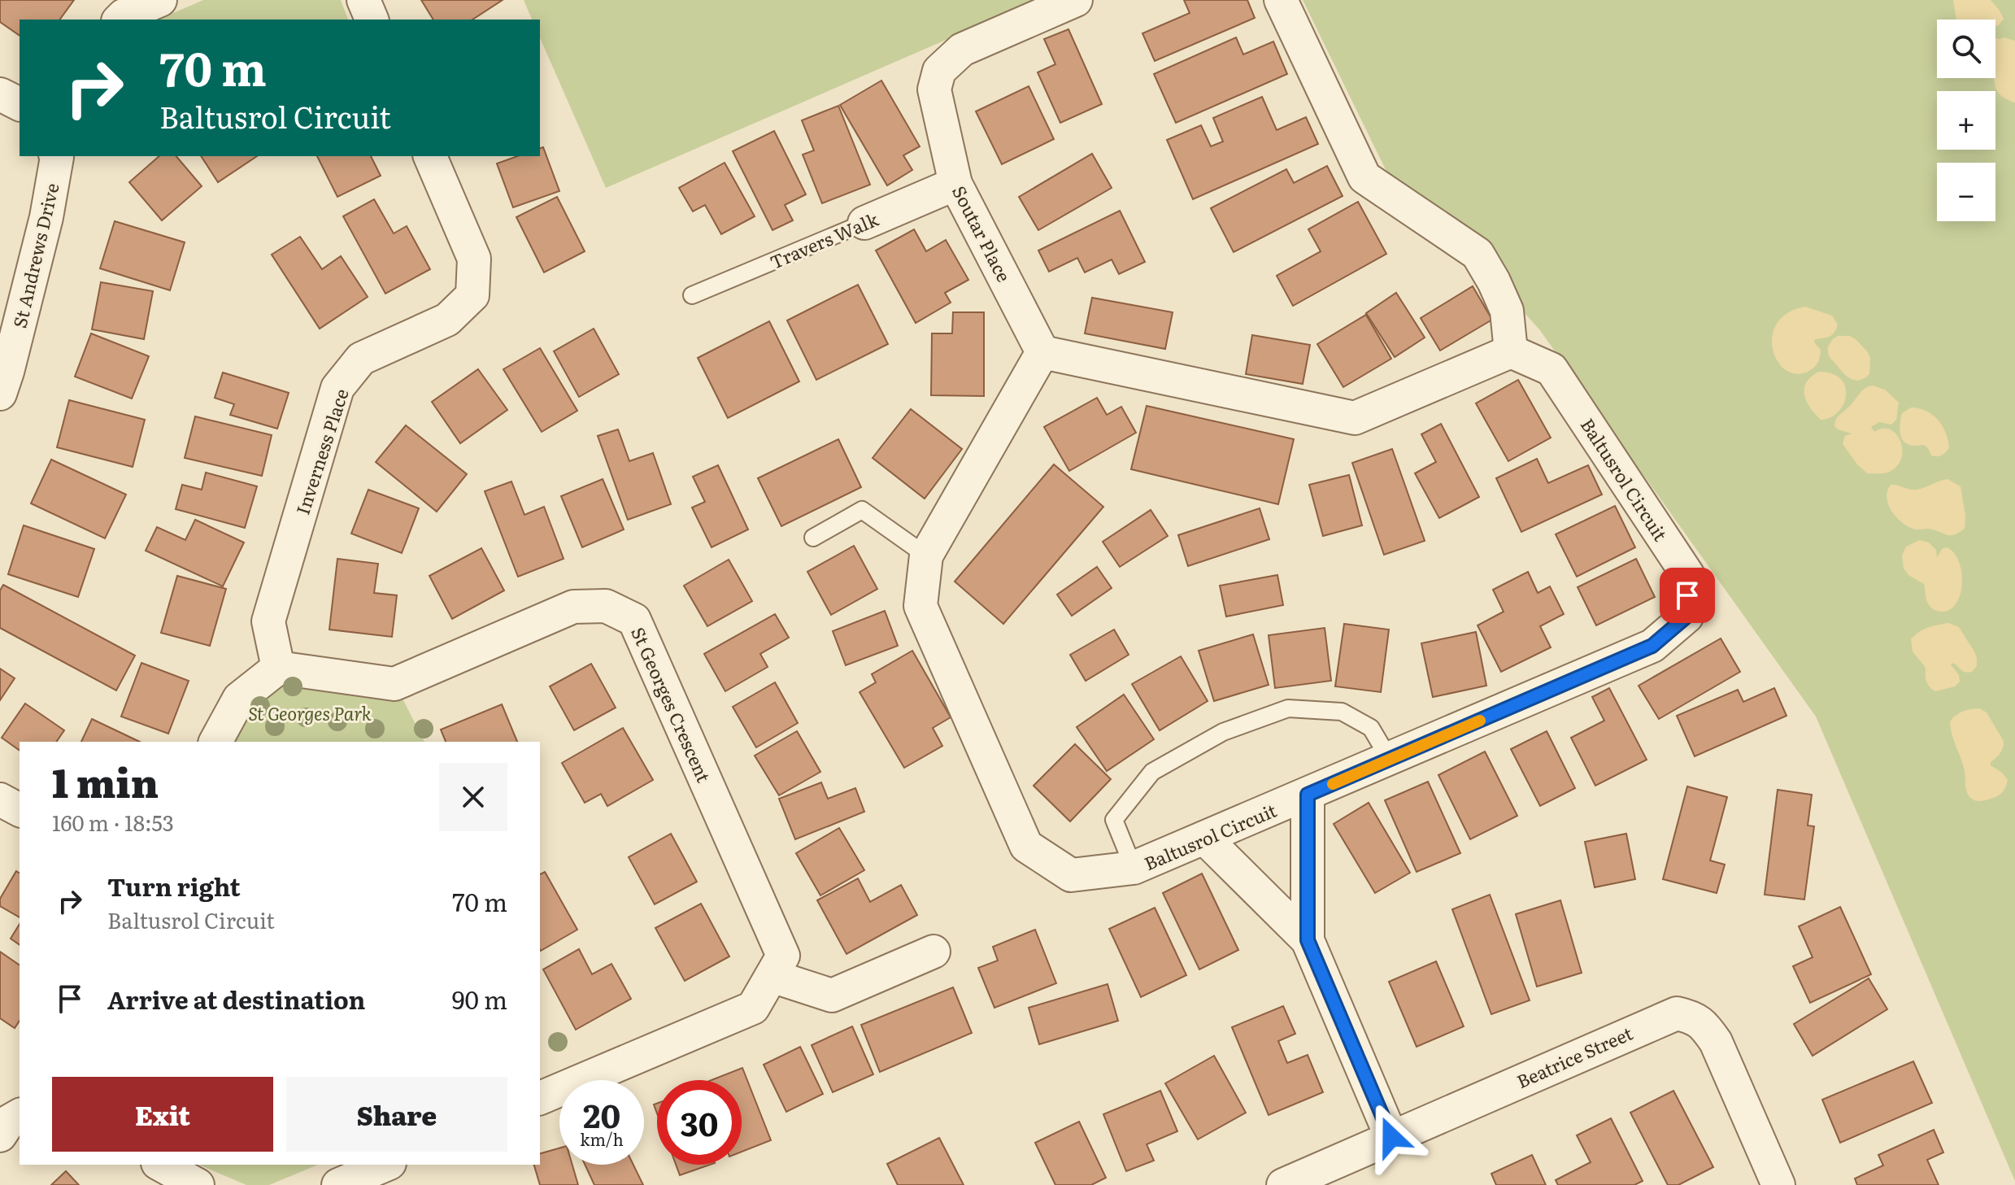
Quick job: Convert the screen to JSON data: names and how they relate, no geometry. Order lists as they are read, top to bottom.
{
  "streets": {
    "street": [
      "Soutar Place",
      "Travers Walk",
      "St Andrews Drive",
      "Inverness Place",
      "Baltusrol Circuit",
      "St Georges Crescent",
      "Beatrice Street"
    ]
  },
  "crossings": [
    ["Soutar Place", "Travers Walk"],
    ["Soutar Place", "Baltusrol Circuit"],
    ["Inverness Place", "St Georges Crescent"]
  ],
  "parks": ["St Georges Park"],
  "page": {
    "map_buttons": ["+", "−"],
    "turn": ["70 m", "Baltusrol Circuit"],
    "heading": ["1 min", "160 m · 18:53"],
    "list": [
      {
        "name": "Turn right",
        "note": "Baltusrol Circuit",
        "value": "70 m"
      },
      {
        "name": "Arrive at destination",
        "value": "90 m"
      }
    ],
    "buttons": ["Exit", "Share"],
    "speed": "20 km/h",
    "limit": "30"
  }
}
